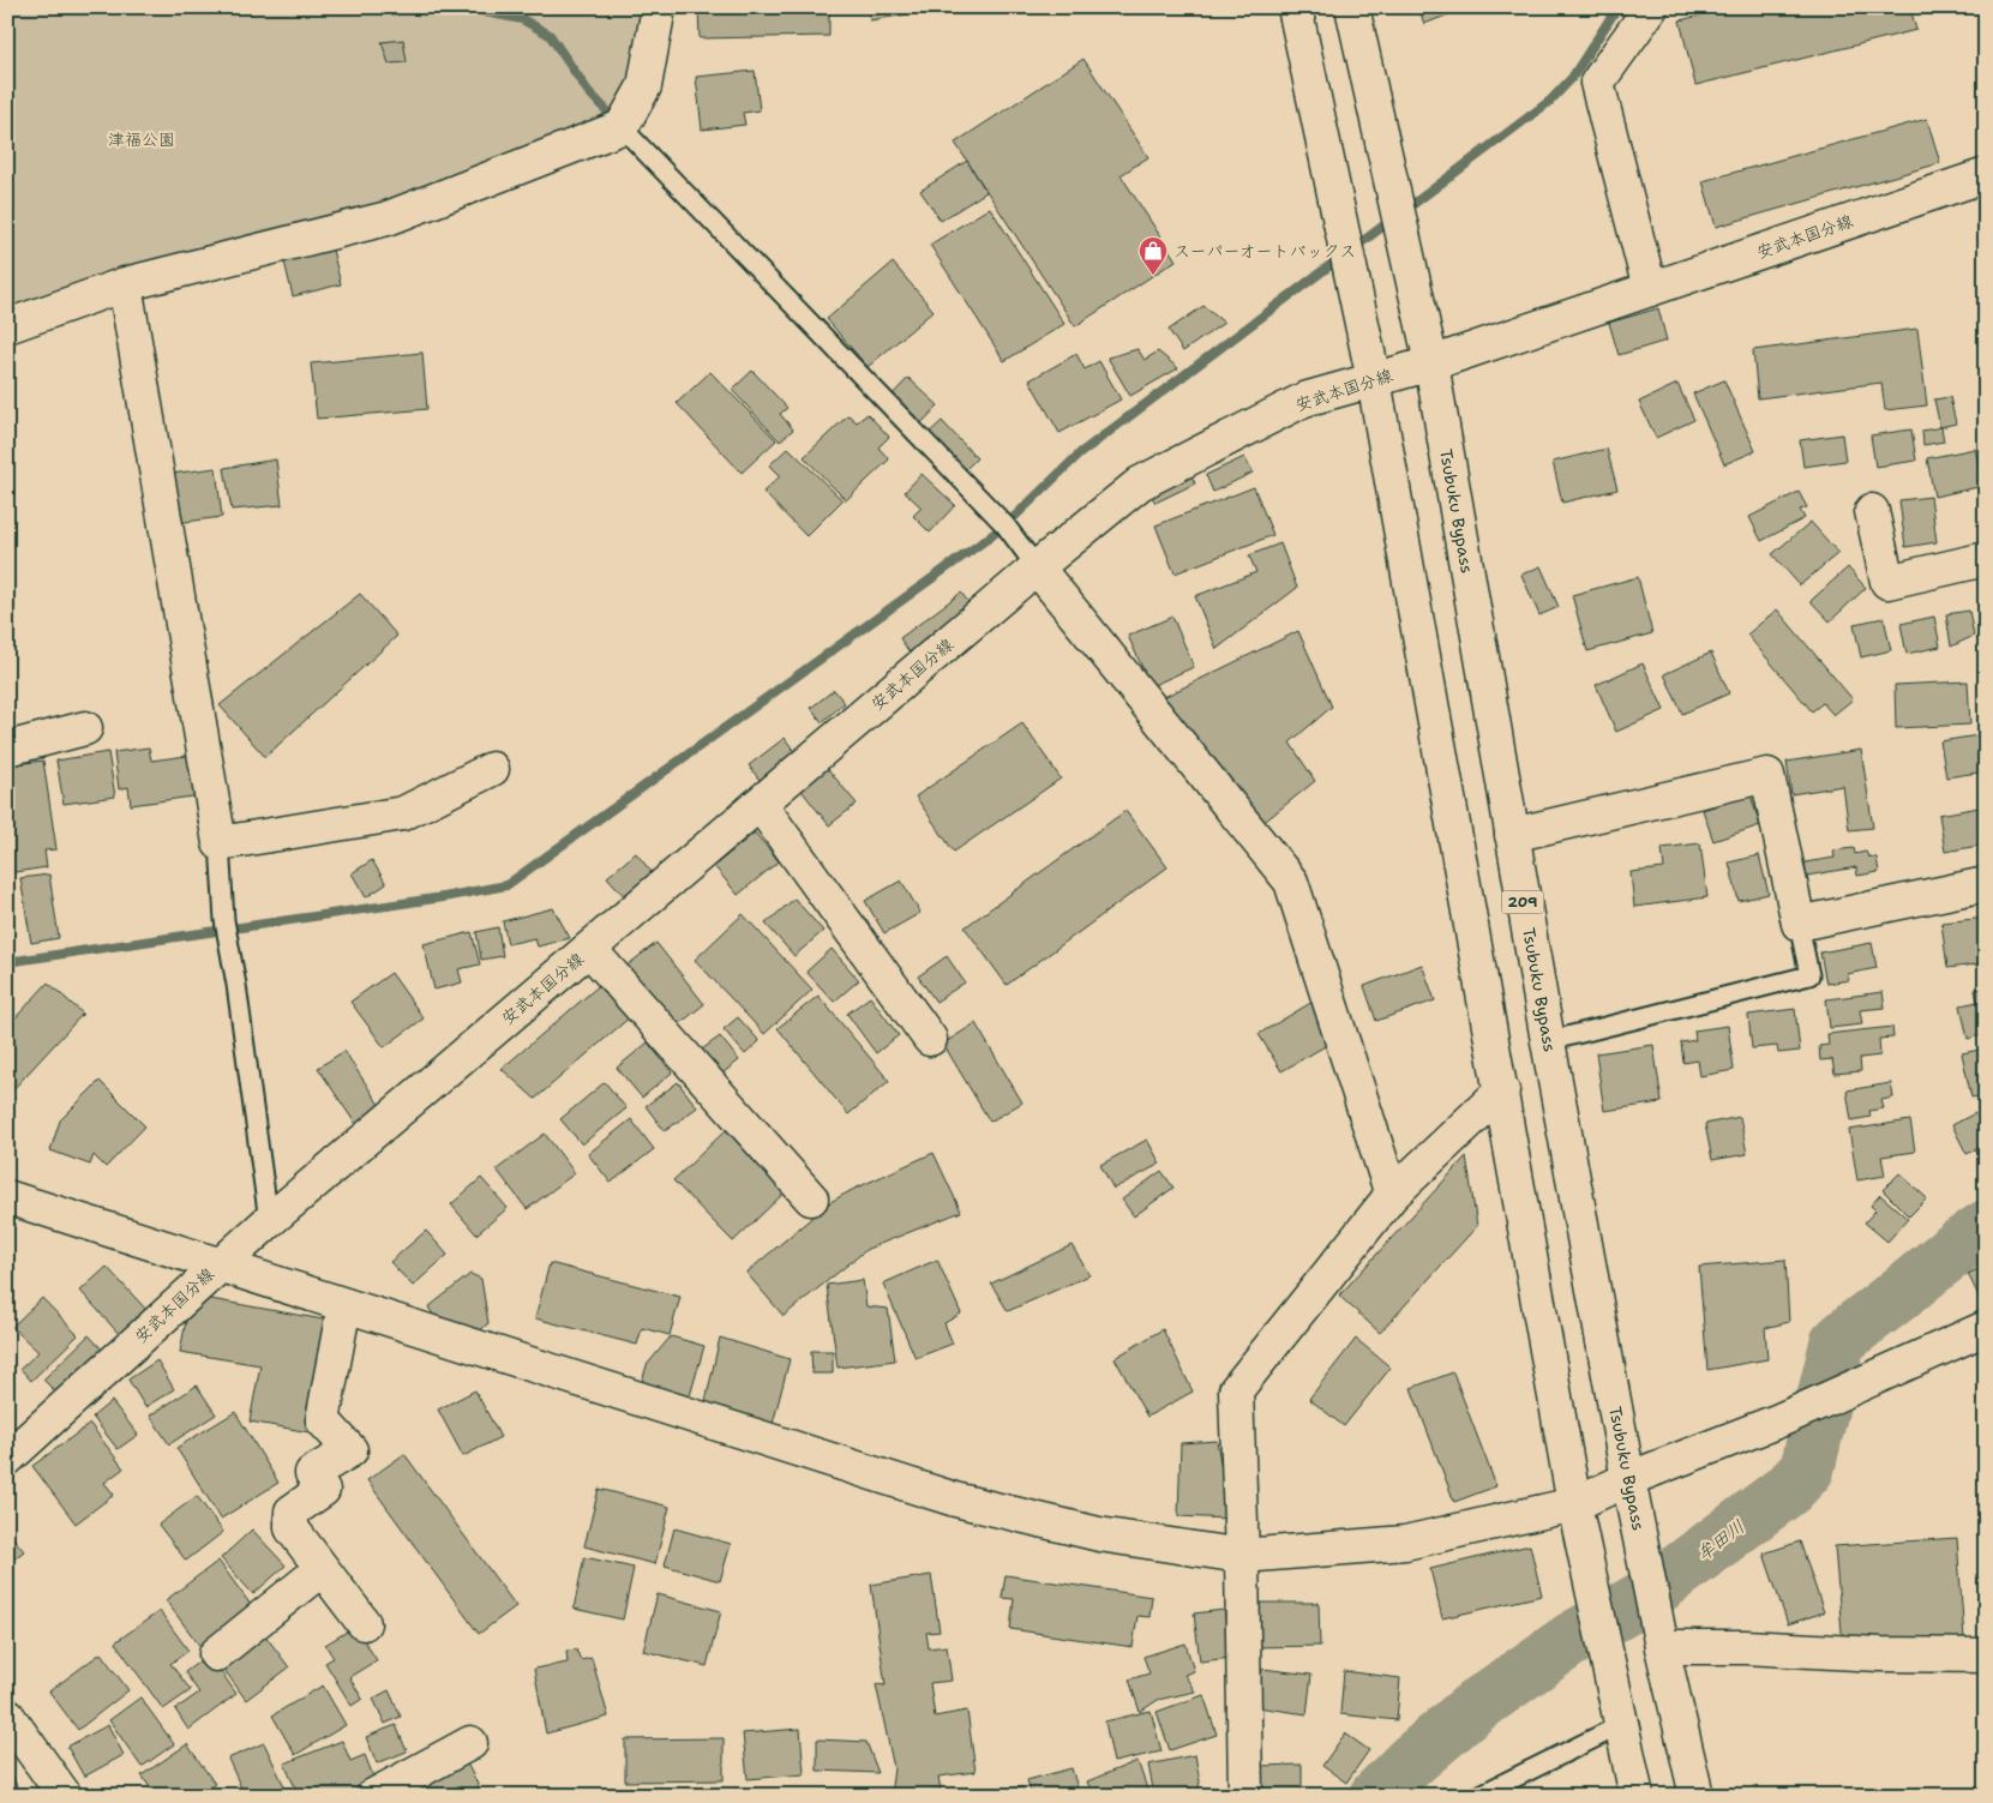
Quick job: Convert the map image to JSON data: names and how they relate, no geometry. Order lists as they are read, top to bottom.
{
  "streets": {
    "main road": ["安武本国分線", "Tsubuku Bypass", "209"]
  },
  "crossings": [
    ["安武本国分線", "Tsubuku Bypass"]
  ],
  "water": ["牟田川"],
  "parks": ["津福公園"],
  "places": {
    "shop": ["スーパーオートバックス"]
  }
}
